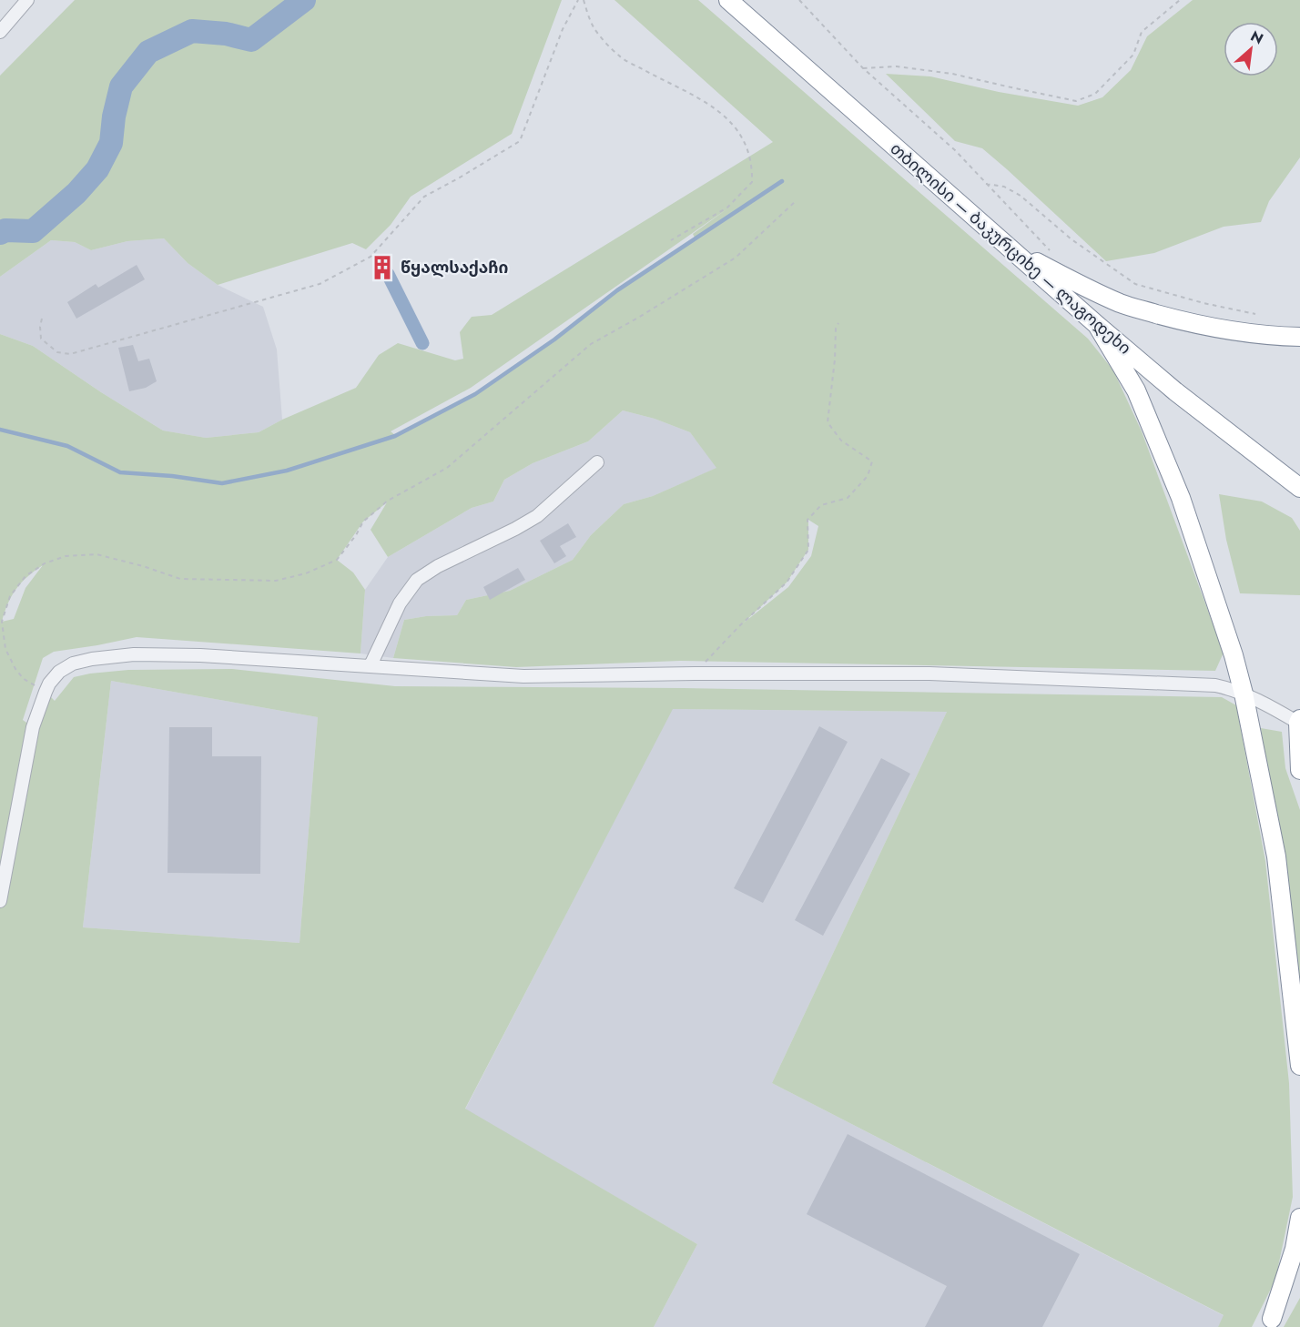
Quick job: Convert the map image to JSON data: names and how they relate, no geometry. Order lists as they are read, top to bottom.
{
  "streets": {
    "highway": ["თბილისი — ბაკურციხე — ლაგოდეხი"]
  },
  "places": {
    "building": ["წყალსაქაჩი"]
  },
  "north": "top right"
}
